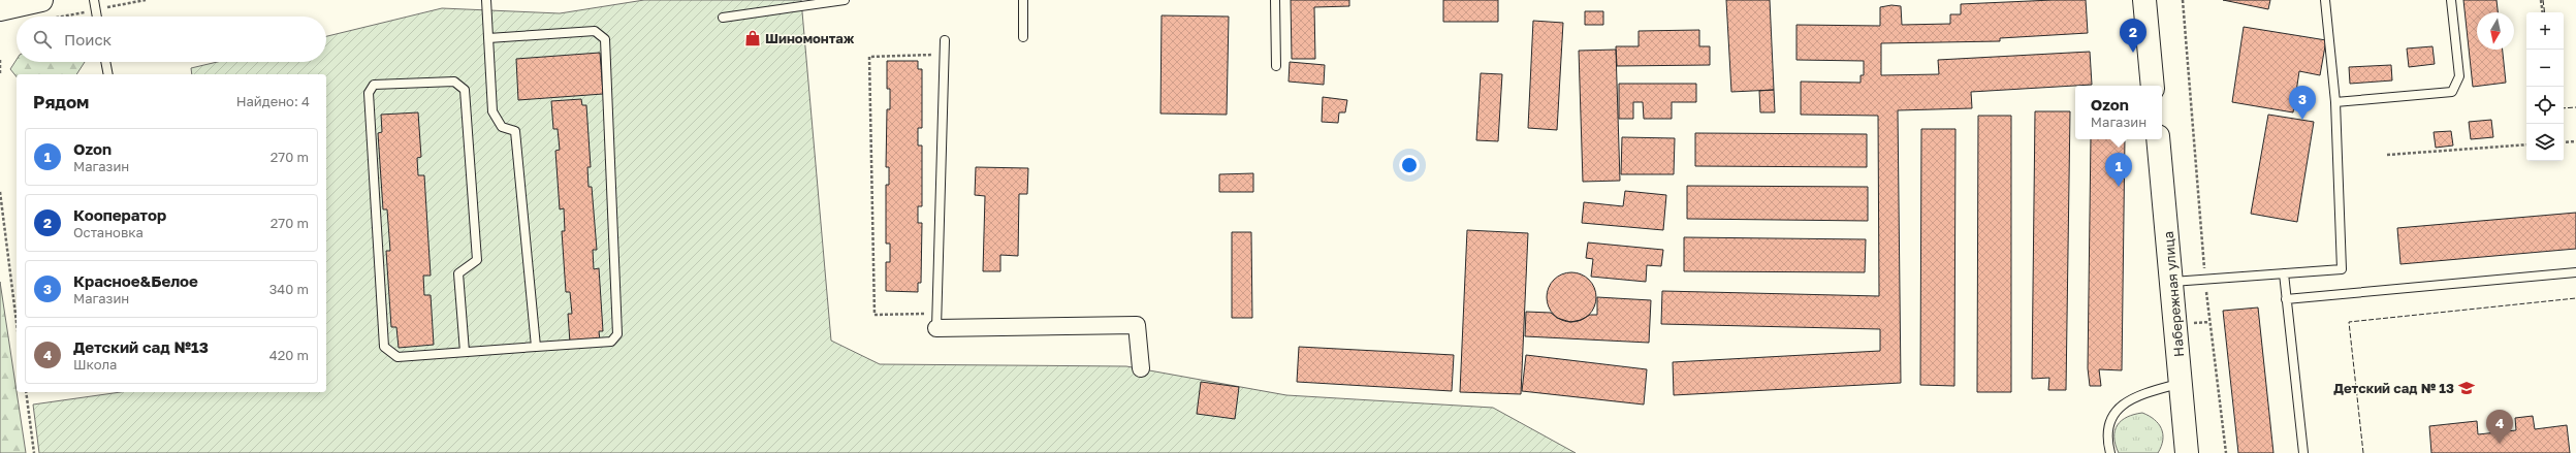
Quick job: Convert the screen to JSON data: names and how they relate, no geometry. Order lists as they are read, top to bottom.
{
  "streets": {
    "main road": ["Набережная улица"]
  },
  "places": {
    "shop": ["Шиномонтаж"],
    "school or university": ["Детский сад № 13"]
  },
  "north": "bottom",
  "page": {
    "map_buttons": ["+", "−"],
    "search": "Поиск",
    "pins": [
      "2",
      "3",
      "1",
      "4"
    ],
    "heading": ["Рядом", "Найдено: 4"],
    "popup": ["Ozon", "Магазин"],
    "list": [
      {
        "mark": "1",
        "name": "Ozon",
        "note": "Магазин",
        "value": "270 m"
      },
      {
        "mark": "2",
        "name": "Кооператор",
        "note": "Остановка",
        "value": "270 m"
      },
      {
        "mark": "3",
        "name": "Красное&Белое",
        "note": "Магазин",
        "value": "340 m"
      },
      {
        "mark": "4",
        "name": "Детский сад №13",
        "note": "Школа",
        "value": "420 m"
      }
    ]
  }
}
